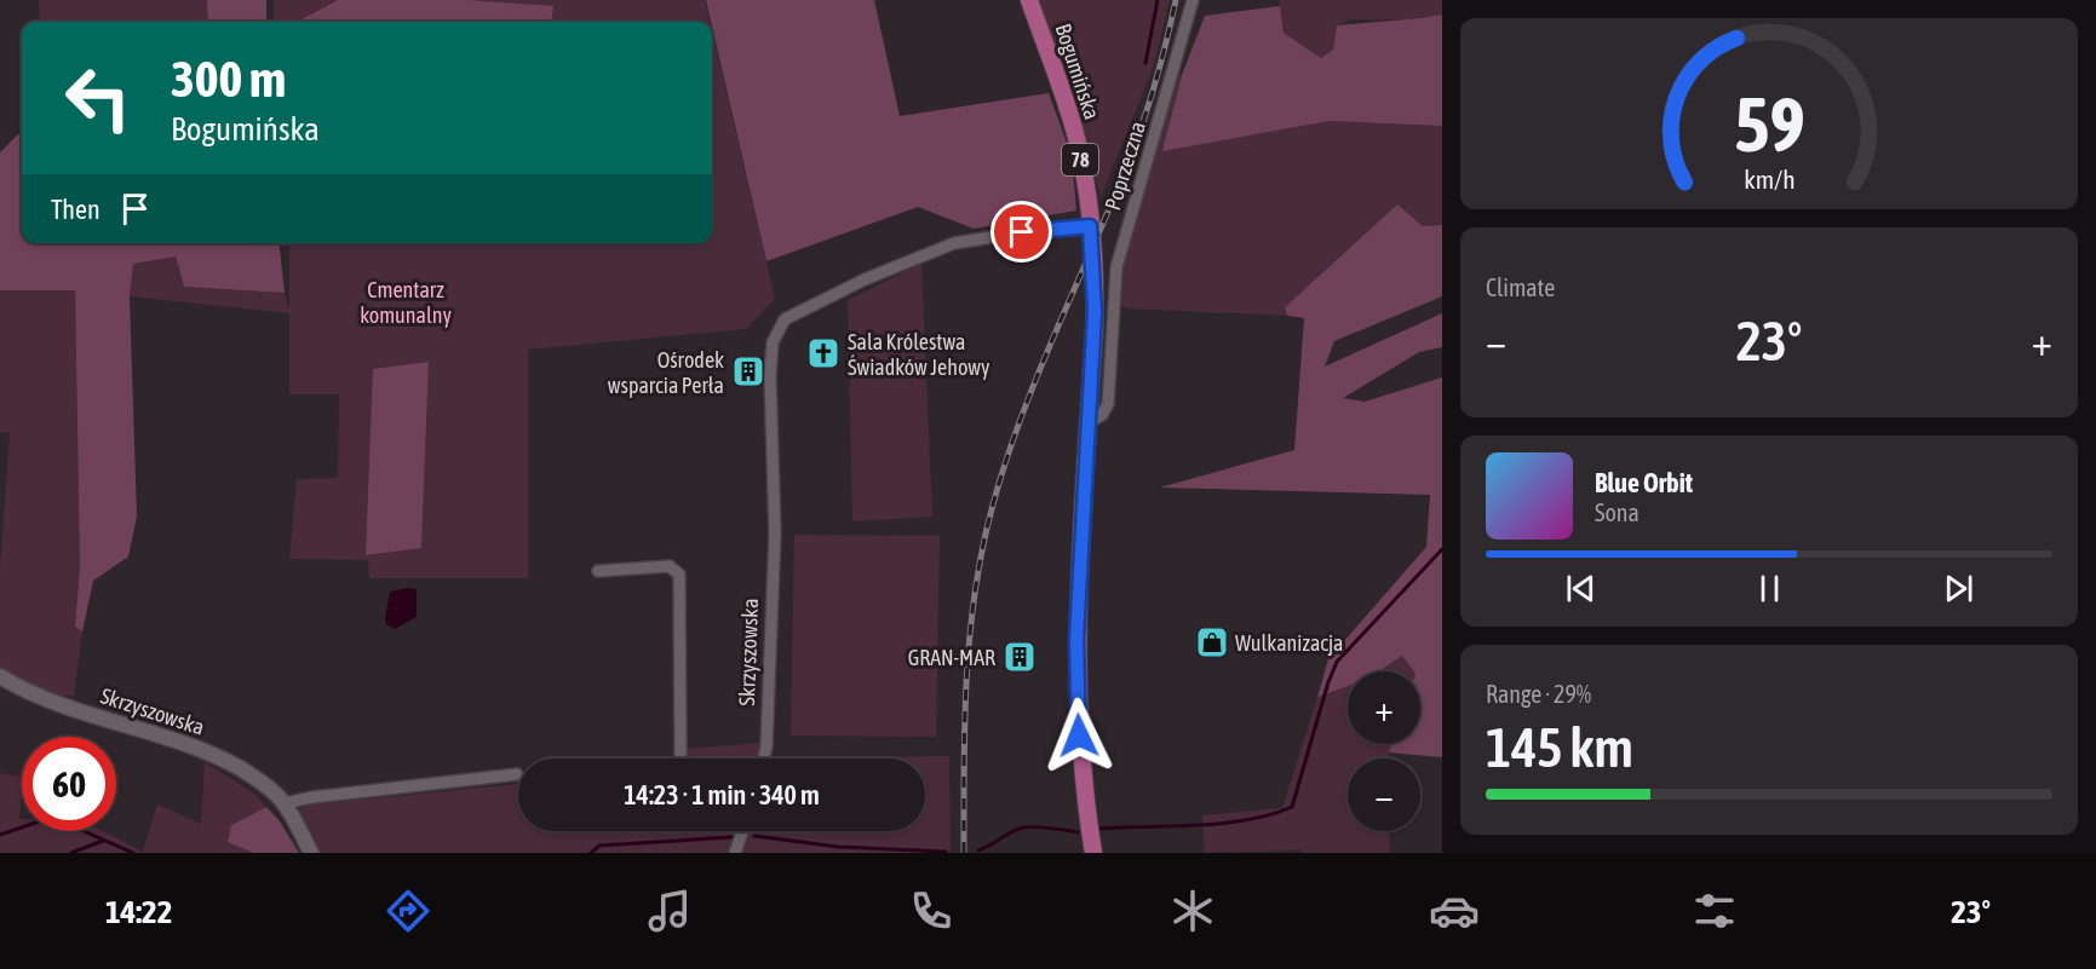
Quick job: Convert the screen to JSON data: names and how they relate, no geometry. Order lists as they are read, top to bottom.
{
  "streets": {
    "main road": ["Bogumińska", "78"],
    "street": ["Poprzeczna", "Skrzyszowska"]
  },
  "crossings": [
    ["Bogumińska", "Poprzeczna"],
    ["Bogumińska", "Skrzyszowska"]
  ],
  "parks": ["Cmentarz komunalny"],
  "places": {
    "church": ["Sala Królestwa Świadków Jehowy"],
    "building": ["Ośrodek wsparcia Perła", "GRAN-MAR"],
    "shop": ["Wulkanizacja"]
  },
  "page": {
    "turn": ["300 m", "Bogumińska"],
    "then": "Then",
    "tile": [
      "Climate",
      ["Range · 29%", "145 km"]
    ],
    "heat": ["−", "23°", "+"],
    "song": ["Blue Orbit", "Sona"],
    "map_buttons": ["+", "−"],
    "limit": "60",
    "trip": "14:23 · 1 min · 340 m",
    "tabs": ["14:22", "23°"],
    "gauge": ["59", "km/h"]
  }
}
